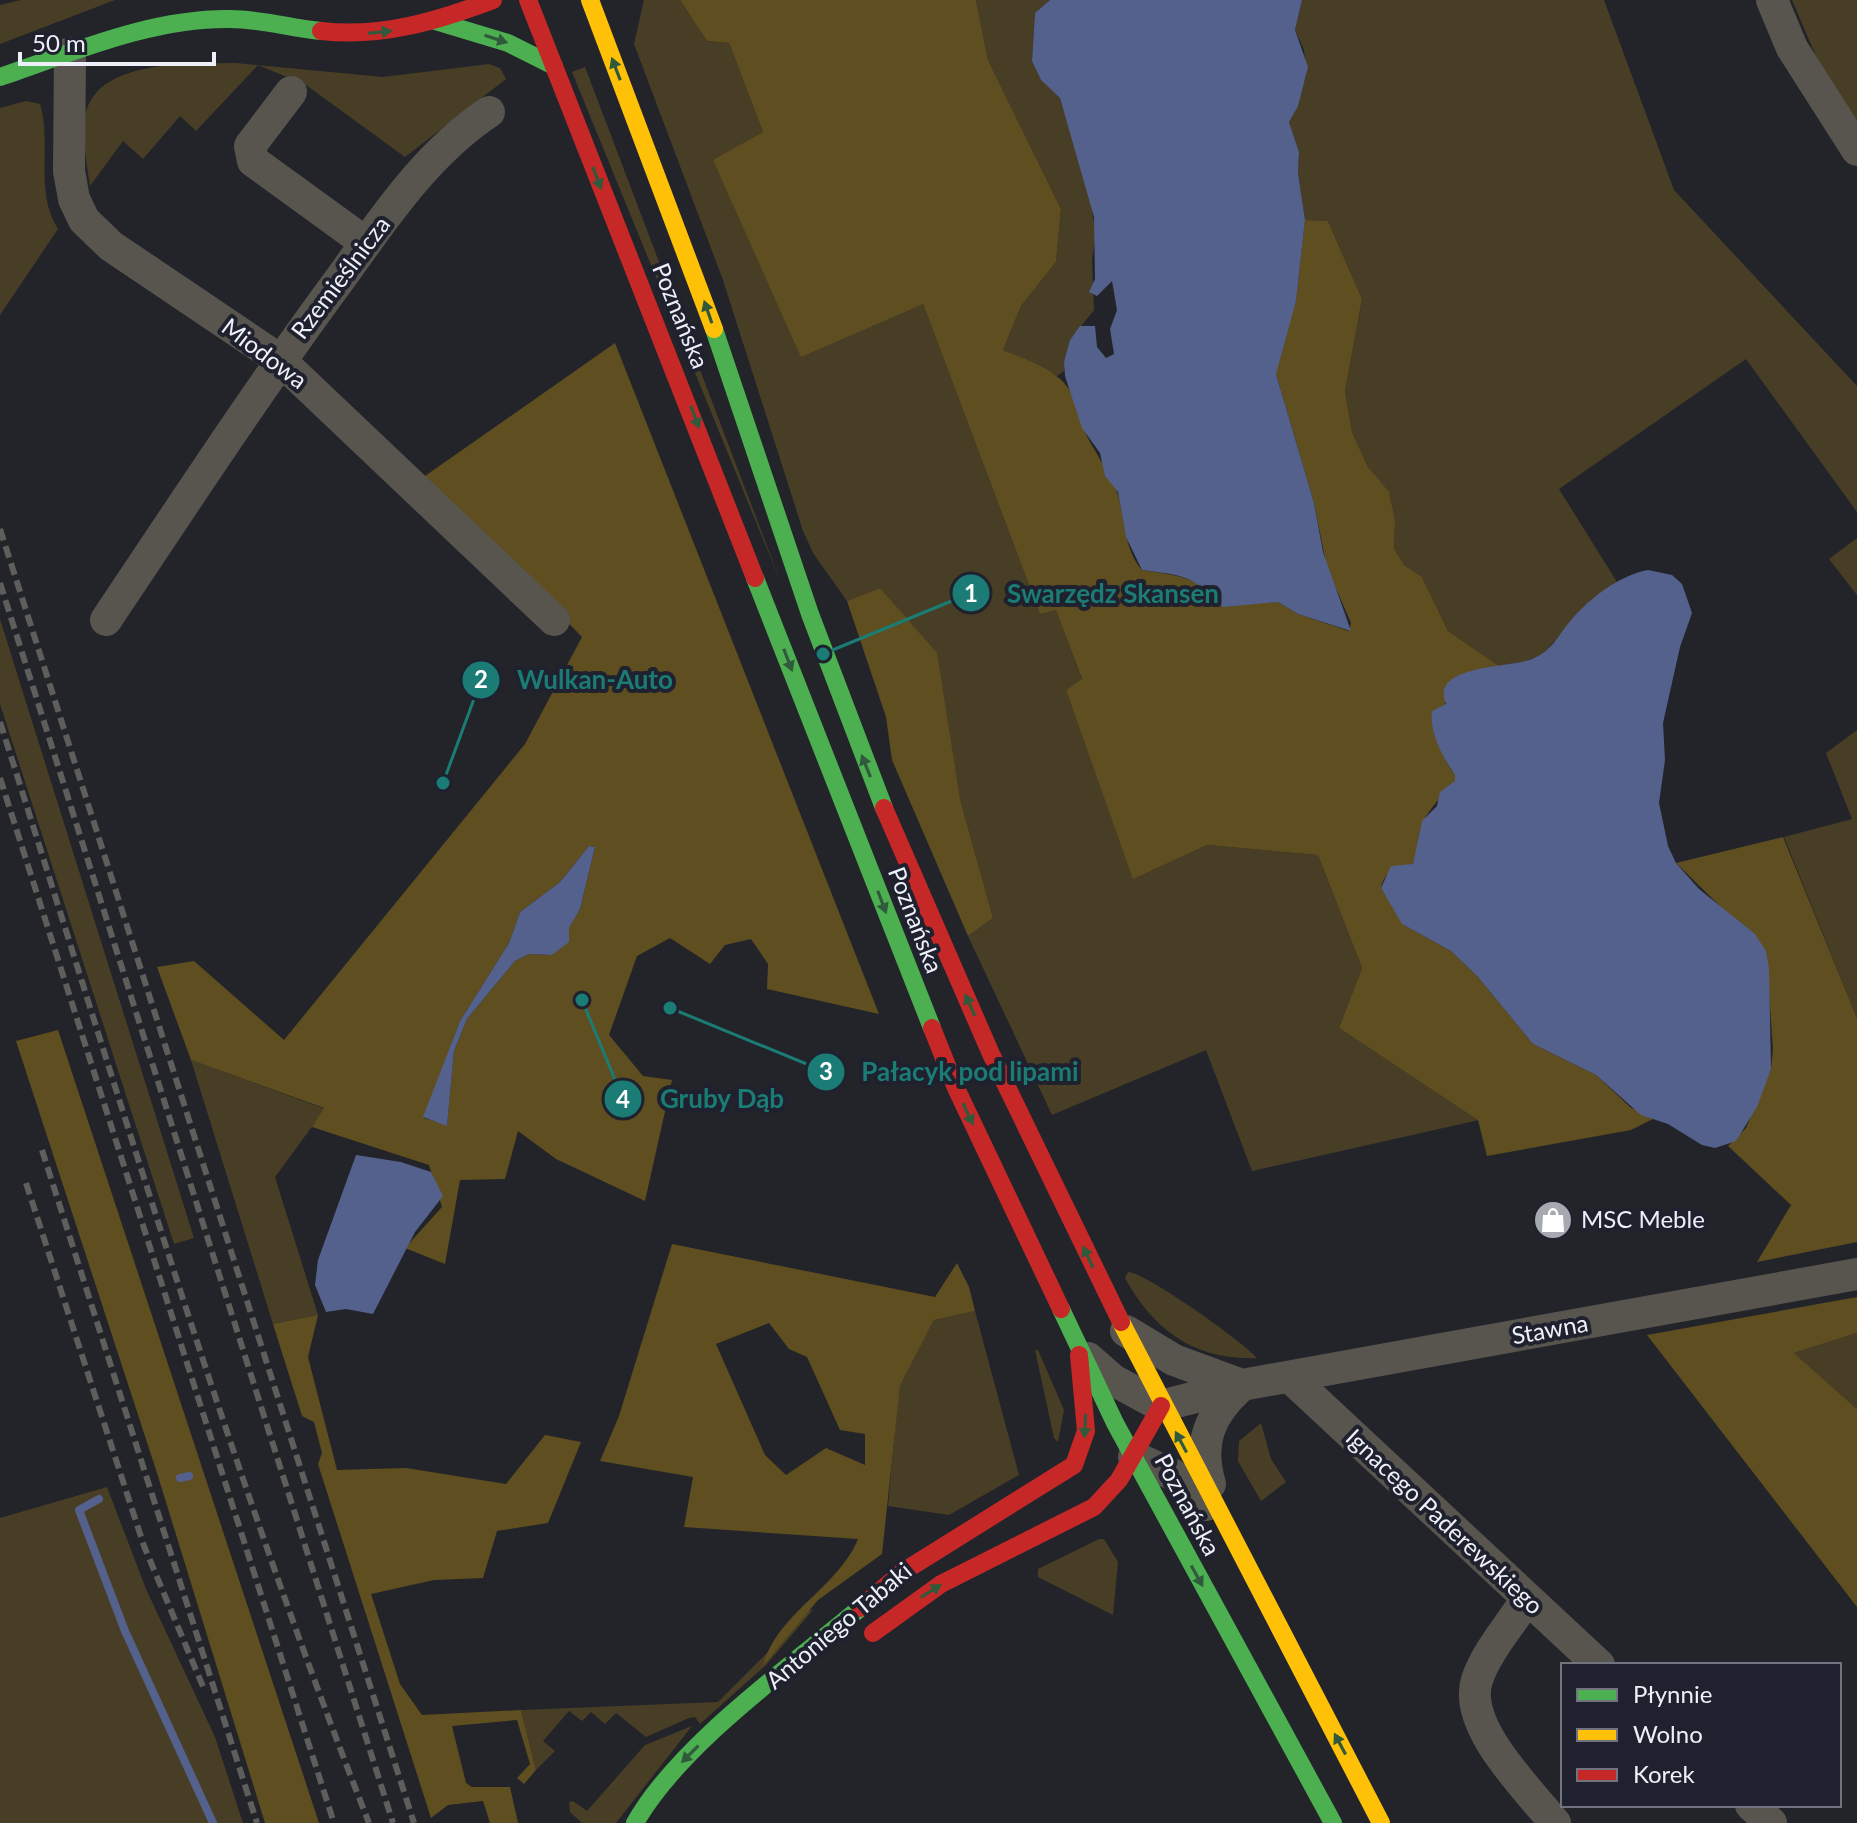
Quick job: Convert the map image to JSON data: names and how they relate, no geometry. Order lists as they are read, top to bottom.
{
  "streets": {
    "main road": ["Poznańska", "Antoniego Tabaki"],
    "street": [
      "Rzemieślnicza",
      "Miodowa",
      "Stawna",
      "Ignacego Paderewskiego"
    ]
  },
  "crossings": [
    ["Rzemieślnicza", "Miodowa"],
    ["Poznańska", "Stawna"],
    ["Poznańska", "Antoniego Tabaki"],
    ["Stawna", "Ignacego Paderewskiego"],
    ["Stawna", "Antoniego Tabaki"]
  ],
  "places": {
    "other": [
      "Swarzędz Skansen",
      "Wulkan-Auto",
      "Gruby Dąb",
      "Pałacyk pod lipami"
    ],
    "shop": ["MSC Meble"]
  },
  "legend": ["Płynnie", "Wolno", "Korek"],
  "scale_bar": "50 m"
}
